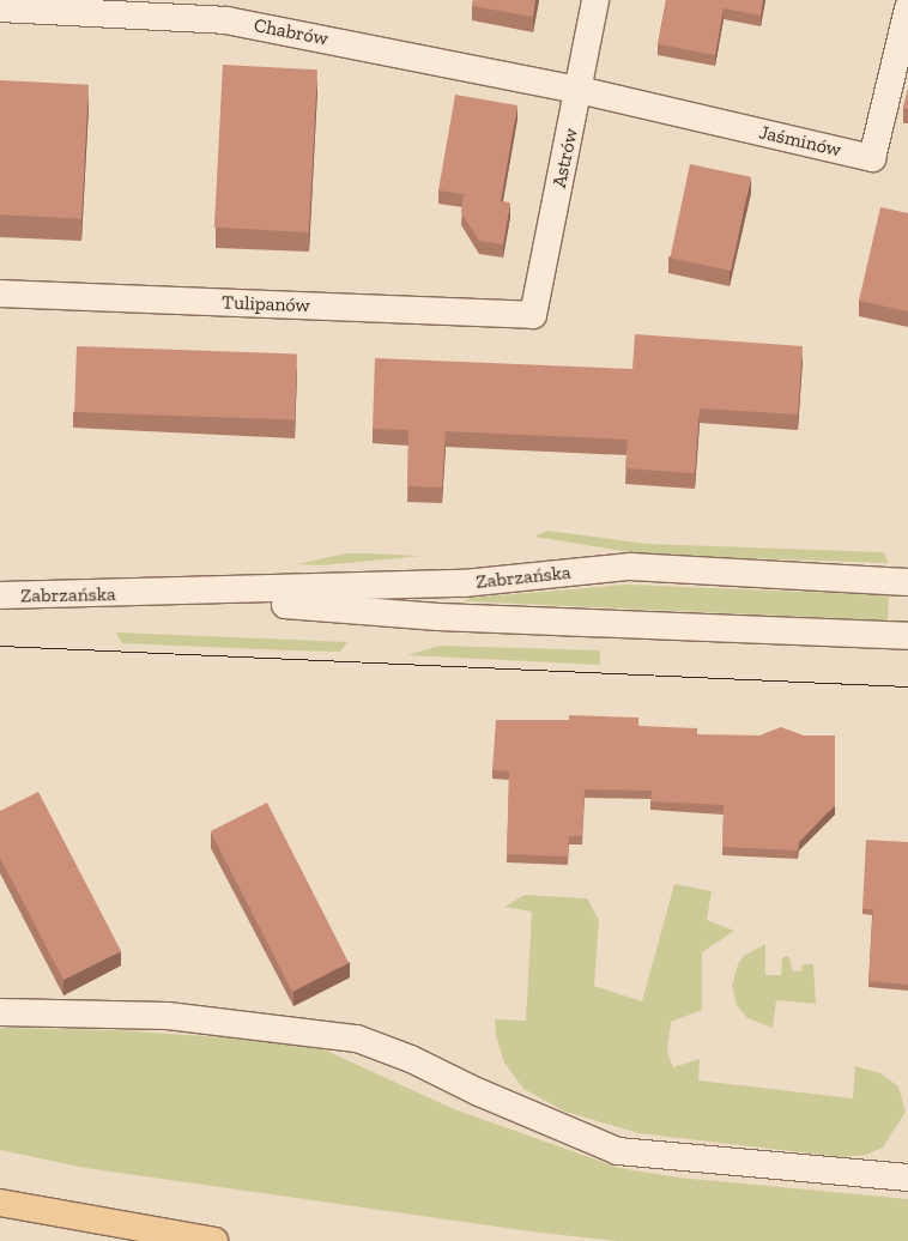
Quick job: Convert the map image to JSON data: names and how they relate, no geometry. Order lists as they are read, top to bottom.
{
  "streets": {
    "street": [
      "Chabrów",
      "Jaśminów",
      "Astrów",
      "Tulipanów",
      "Zabrzańska"
    ]
  },
  "crossings": [
    ["Chabrów", "Jaśminów"],
    ["Chabrów", "Astrów"],
    ["Jaśminów", "Astrów"],
    ["Astrów", "Tulipanów"]
  ]
}
